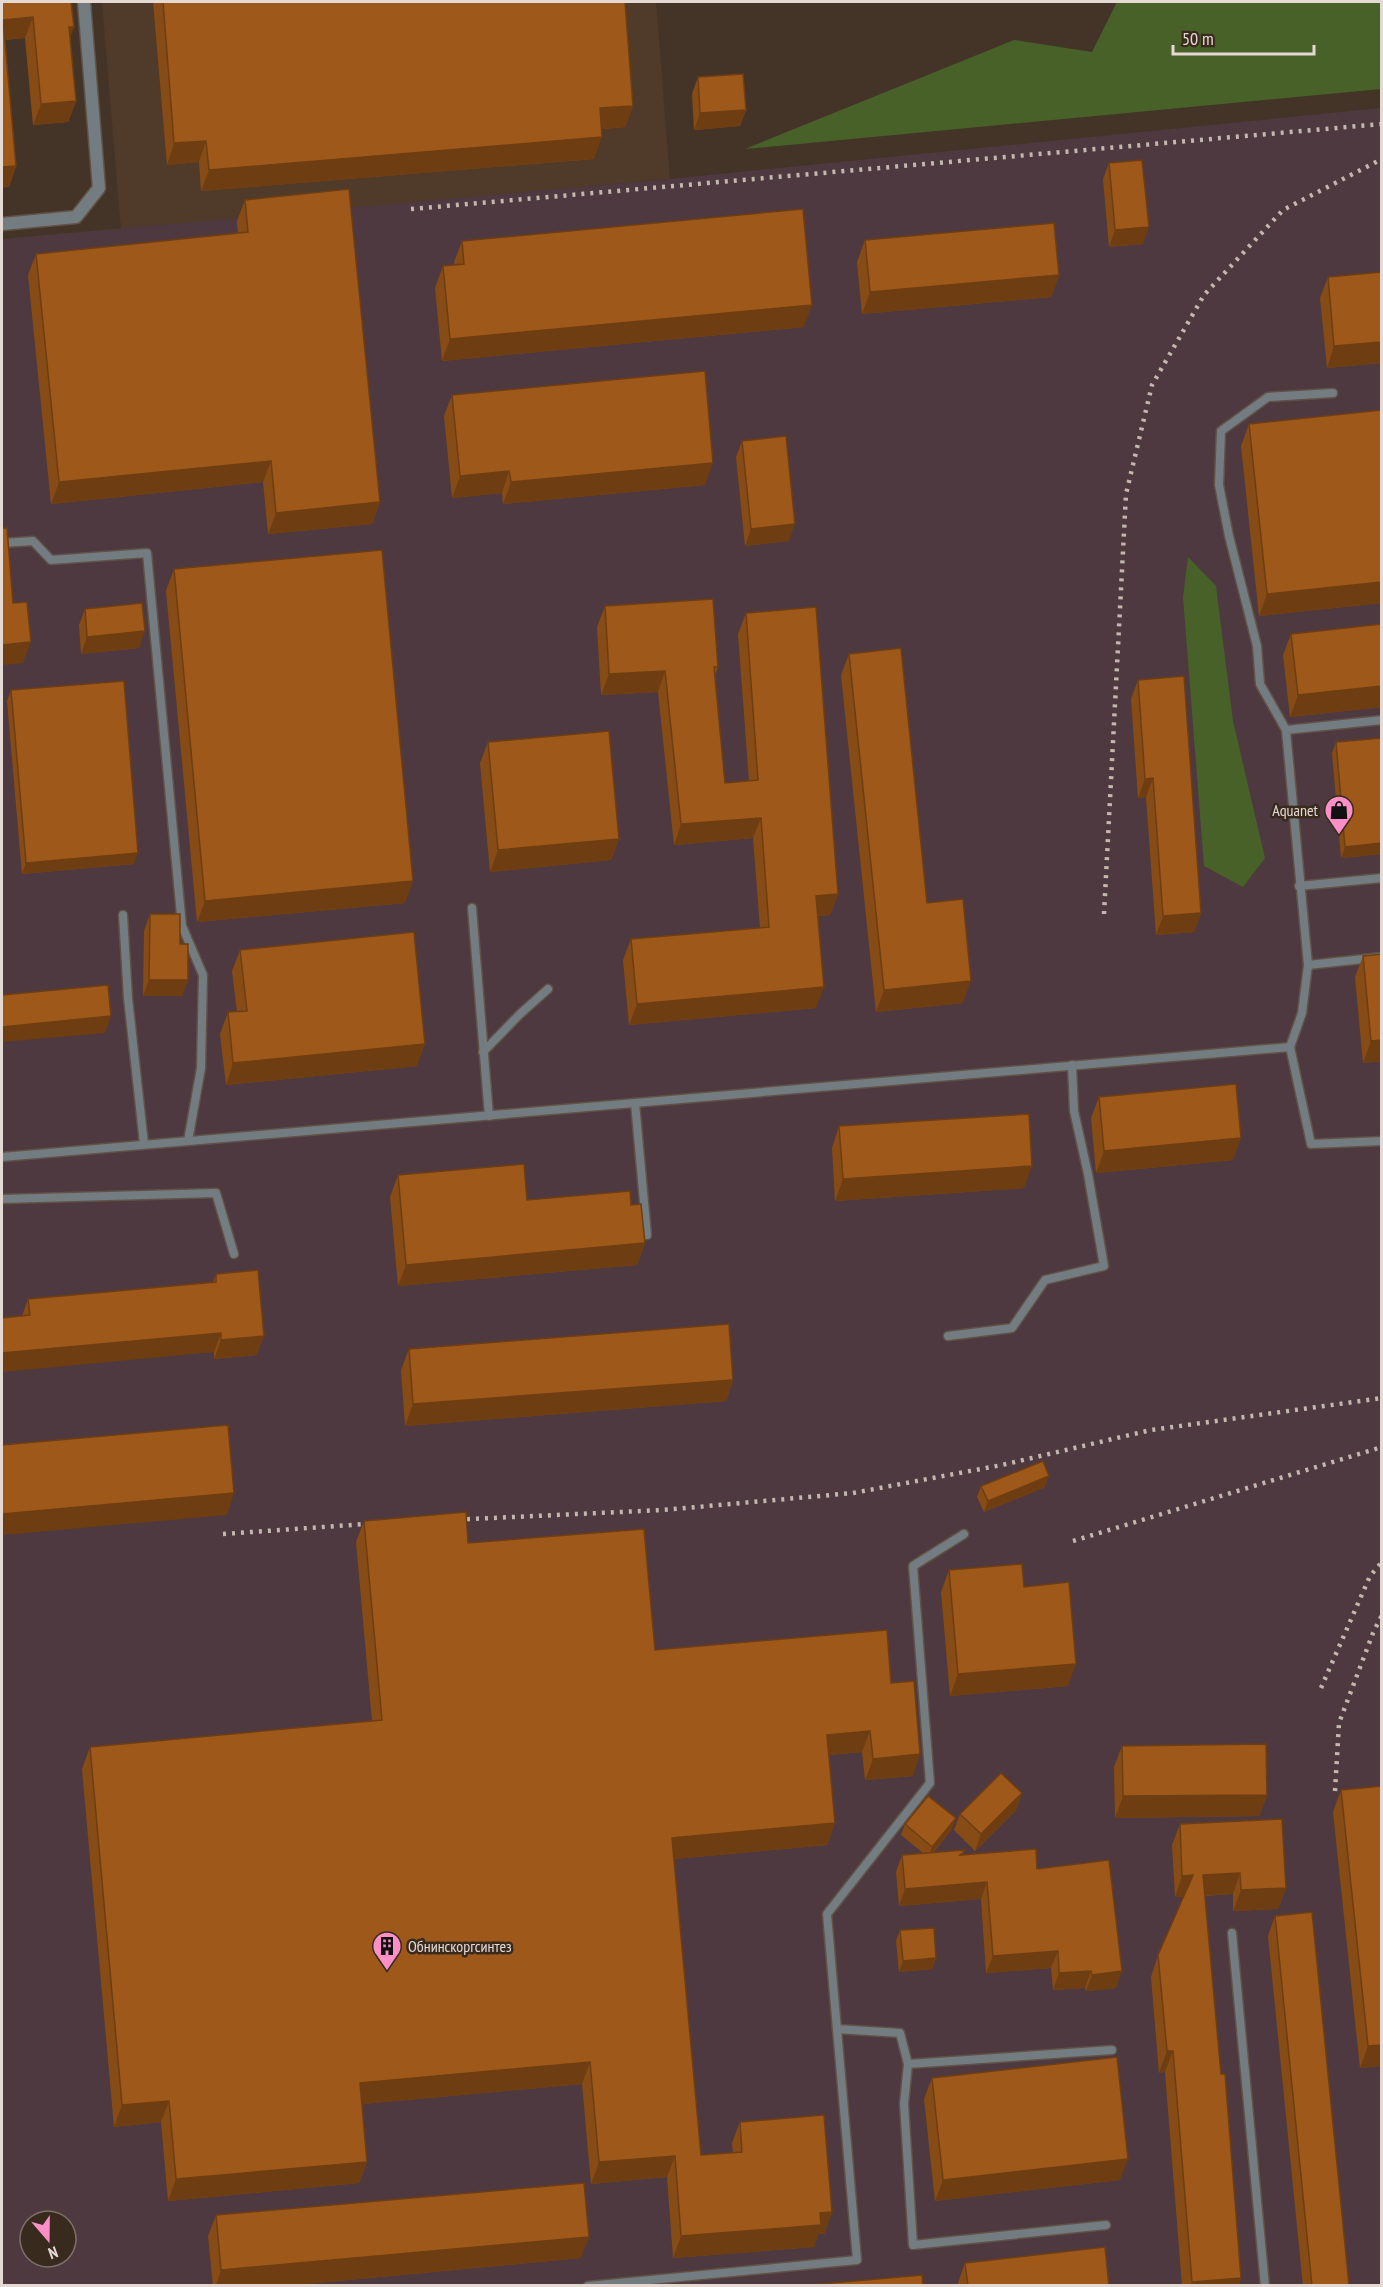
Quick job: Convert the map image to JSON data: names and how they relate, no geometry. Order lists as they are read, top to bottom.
{
  "places": {
    "shop": ["Aquanet"],
    "building": ["Обнинскоргсинтез"]
  },
  "scale_bar": "50 m",
  "north": "bottom"
}
